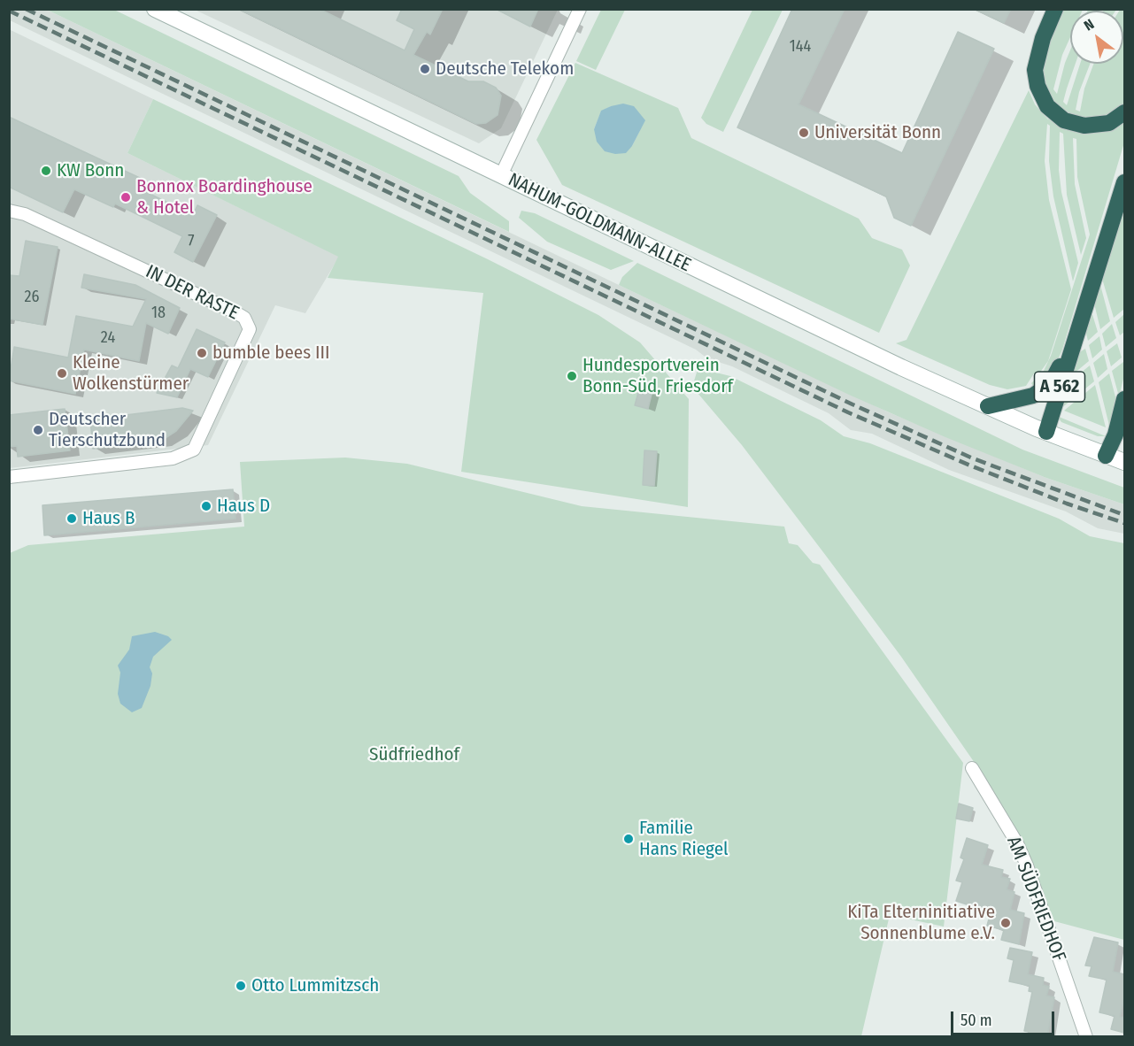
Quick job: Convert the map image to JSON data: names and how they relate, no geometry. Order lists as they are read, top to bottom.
{
  "streets": {
    "highway": ["A 562"],
    "main road": ["NAHUM-GOLDMANN-ALLEE"],
    "street": ["IN DER RASTE", "AM SÜDFRIEDHOF"]
  },
  "crossings": [
    ["NAHUM-GOLDMANN-ALLEE", "A 562"]
  ],
  "parks": ["Südfriedhof"],
  "places": [
    "Deutsche Telekom",
    "Universität Bonn",
    "KW Bonn",
    "Bonnox Boardinghouse & Hotel",
    "bumble bees III",
    "Kleine Wolkenstürmer",
    "Hundesportverein Bonn-Süd, Friesdorf",
    "Deutscher Tierschutzbund",
    "Haus D",
    "Haus B",
    "Familie Hans Riegel",
    "KiTa Elterninitiative Sonnenblume e.V.",
    "Otto Lummitzsch"
  ],
  "house_numbers": [
    "144",
    "7",
    "26",
    "18",
    "24"
  ],
  "scale_bar": "50 m",
  "north": "top left"
}
